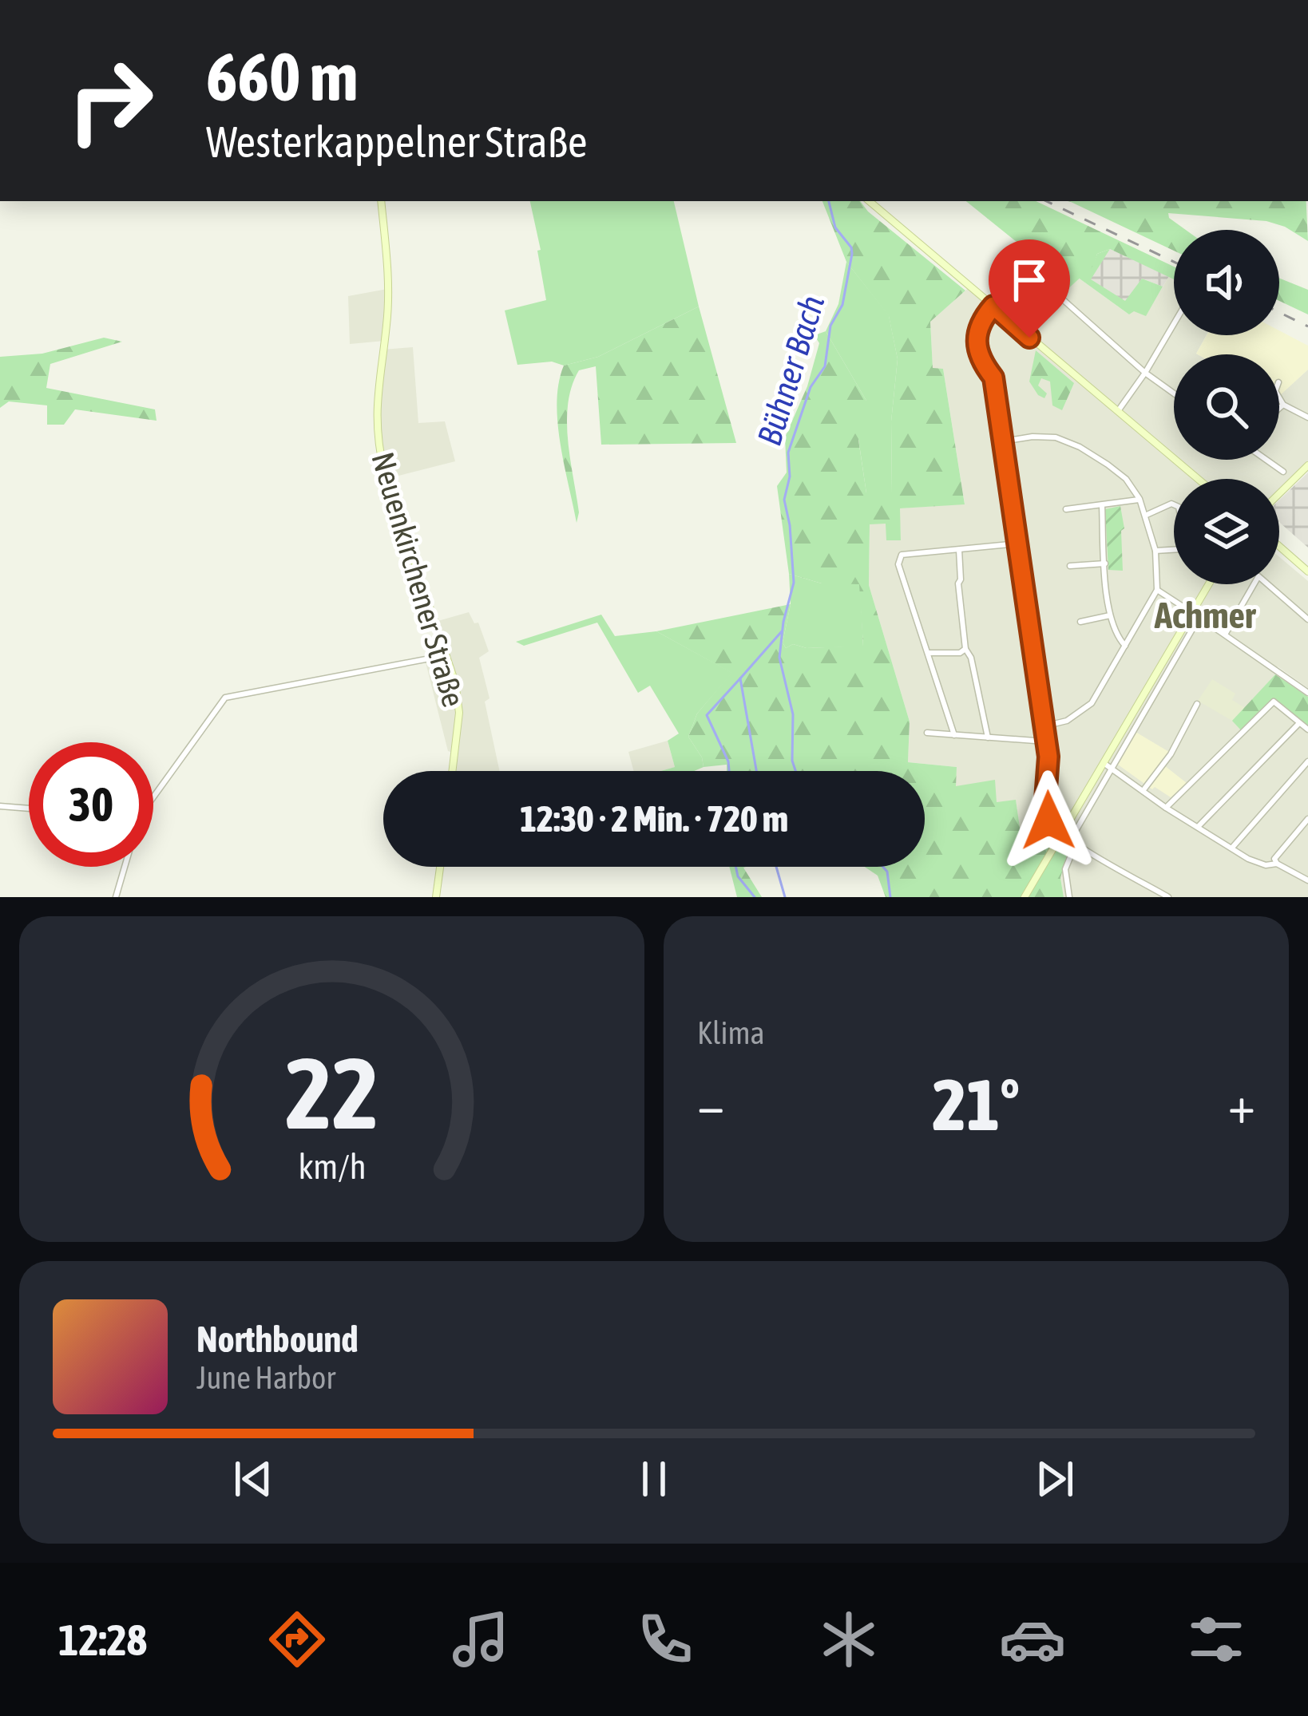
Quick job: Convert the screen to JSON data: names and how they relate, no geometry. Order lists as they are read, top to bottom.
{
  "streets": {
    "street": ["Neuenkirchener Straße"]
  },
  "districts": ["Achmer"],
  "water": ["Bühner Bach"],
  "page": {
    "turn": ["660 m", "Westerkappelner Straße"],
    "limit": "30",
    "trip": "12:30 · 2 Min. · 720 m",
    "tile": "Klima",
    "heat": ["−", "21°", "+"],
    "song": ["Northbound", "June Harbor"],
    "tabs": "12:28",
    "gauge": ["22", "km/h"]
  }
}
